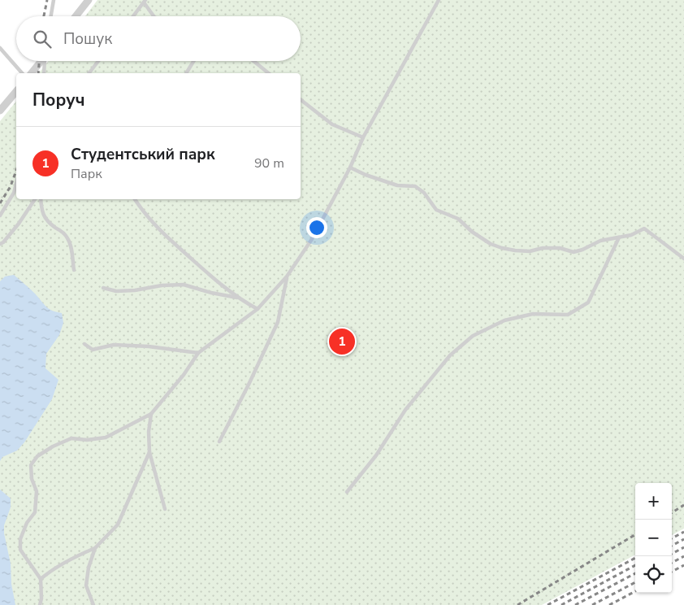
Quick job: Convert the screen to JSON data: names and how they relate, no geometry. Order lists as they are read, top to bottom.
{
  "page": {
    "search": "Пошук",
    "heading": "Поруч",
    "list": [
      {
        "mark": "1",
        "name": "Студентський парк",
        "note": "Парк",
        "value": "90 m"
      }
    ],
    "pins": "1",
    "map_buttons": ["+", "−"]
  }
}
